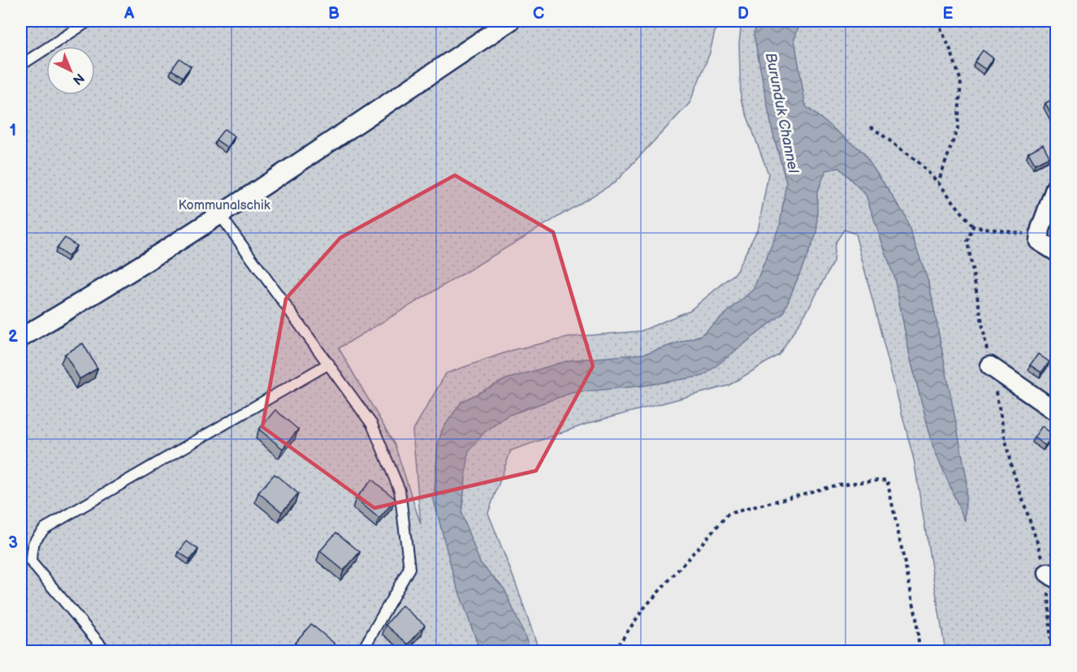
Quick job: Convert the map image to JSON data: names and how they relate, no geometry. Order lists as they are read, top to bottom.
{
  "water": ["Burunduk Channel"],
  "parks": ["Kommunalschik"],
  "north": "bottom right",
  "grid": {
    "columns": [
      "A",
      "B",
      "C",
      "D",
      "E"
    ],
    "rows": ["1", "2", "3"]
  }
}
